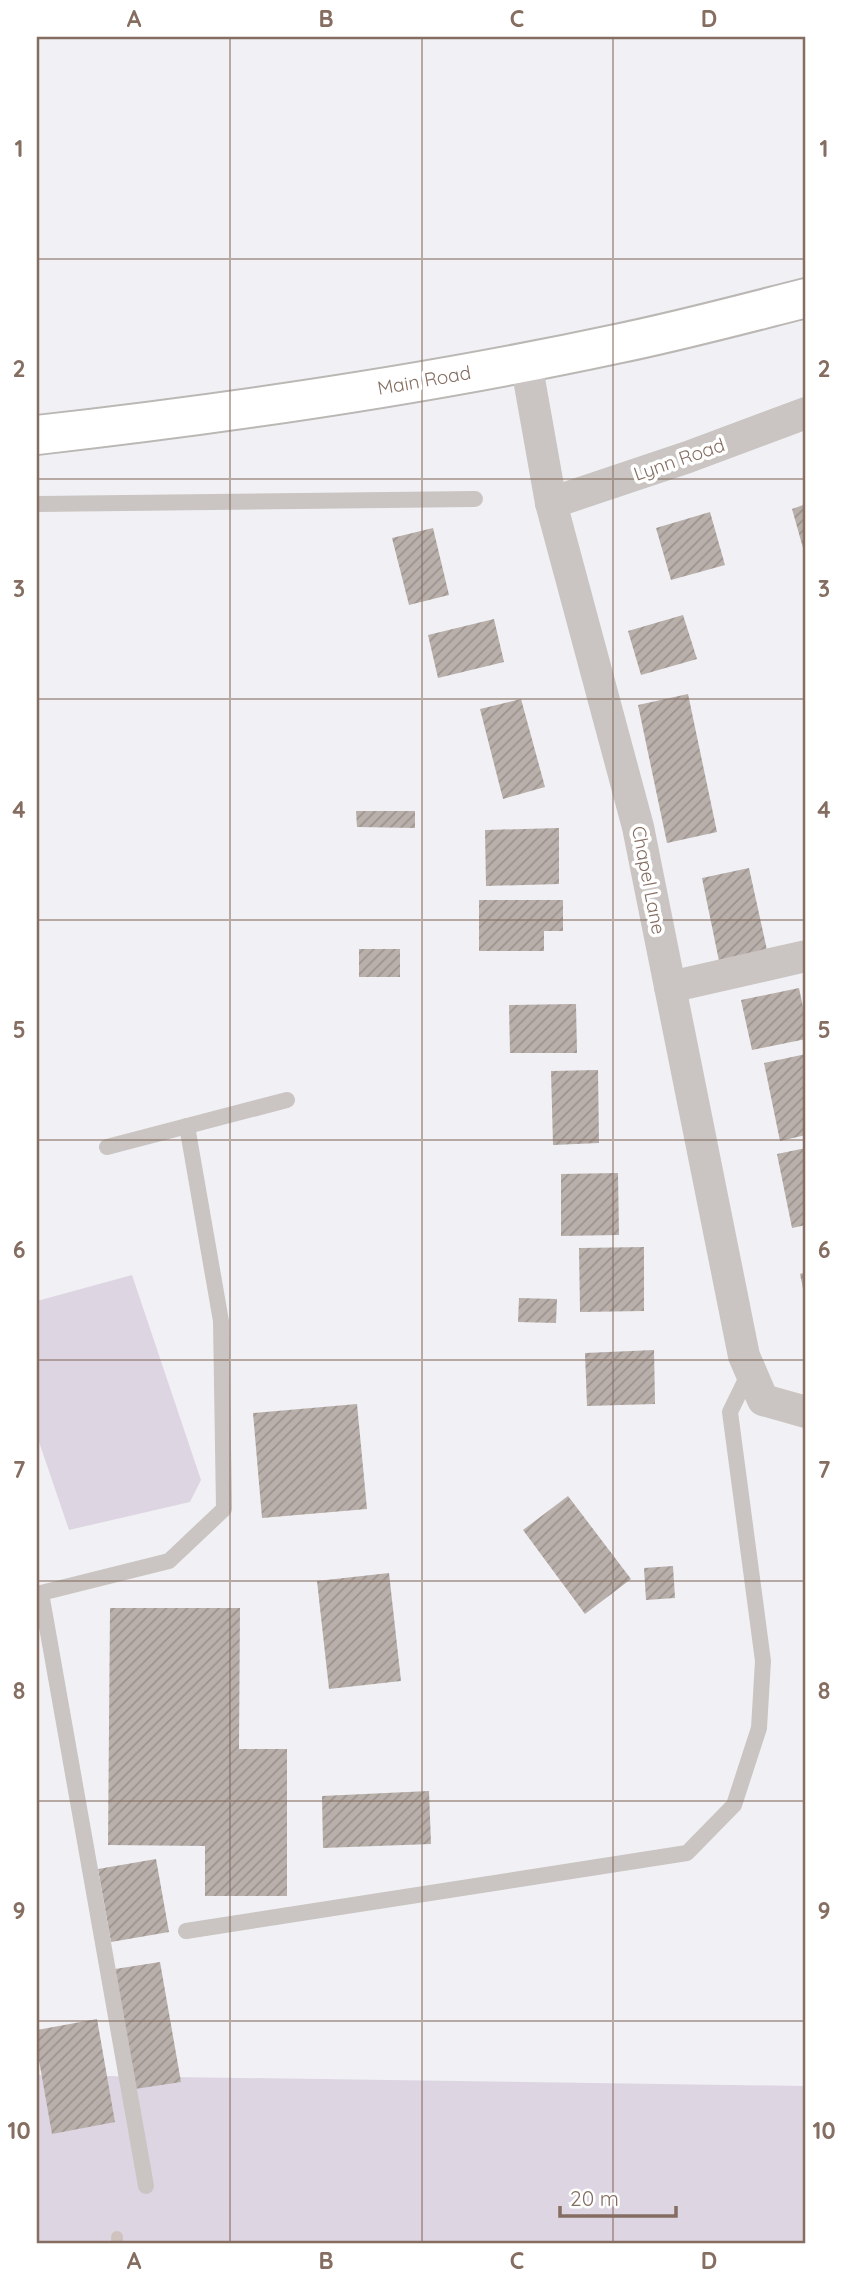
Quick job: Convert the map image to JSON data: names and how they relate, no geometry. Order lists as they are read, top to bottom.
{
  "streets": {
    "highway": ["Main Road"],
    "street": ["Lynn Road", "Chapel Lane"]
  },
  "crossings": [
    ["Main Road", "Chapel Lane"],
    ["Lynn Road", "Chapel Lane"]
  ],
  "scale_bar": "20 m",
  "grid": {
    "columns": [
      "A",
      "B",
      "C",
      "D"
    ],
    "rows": [
      "1",
      "2",
      "3",
      "4",
      "5",
      "6",
      "7",
      "8",
      "9",
      "10"
    ]
  }
}
